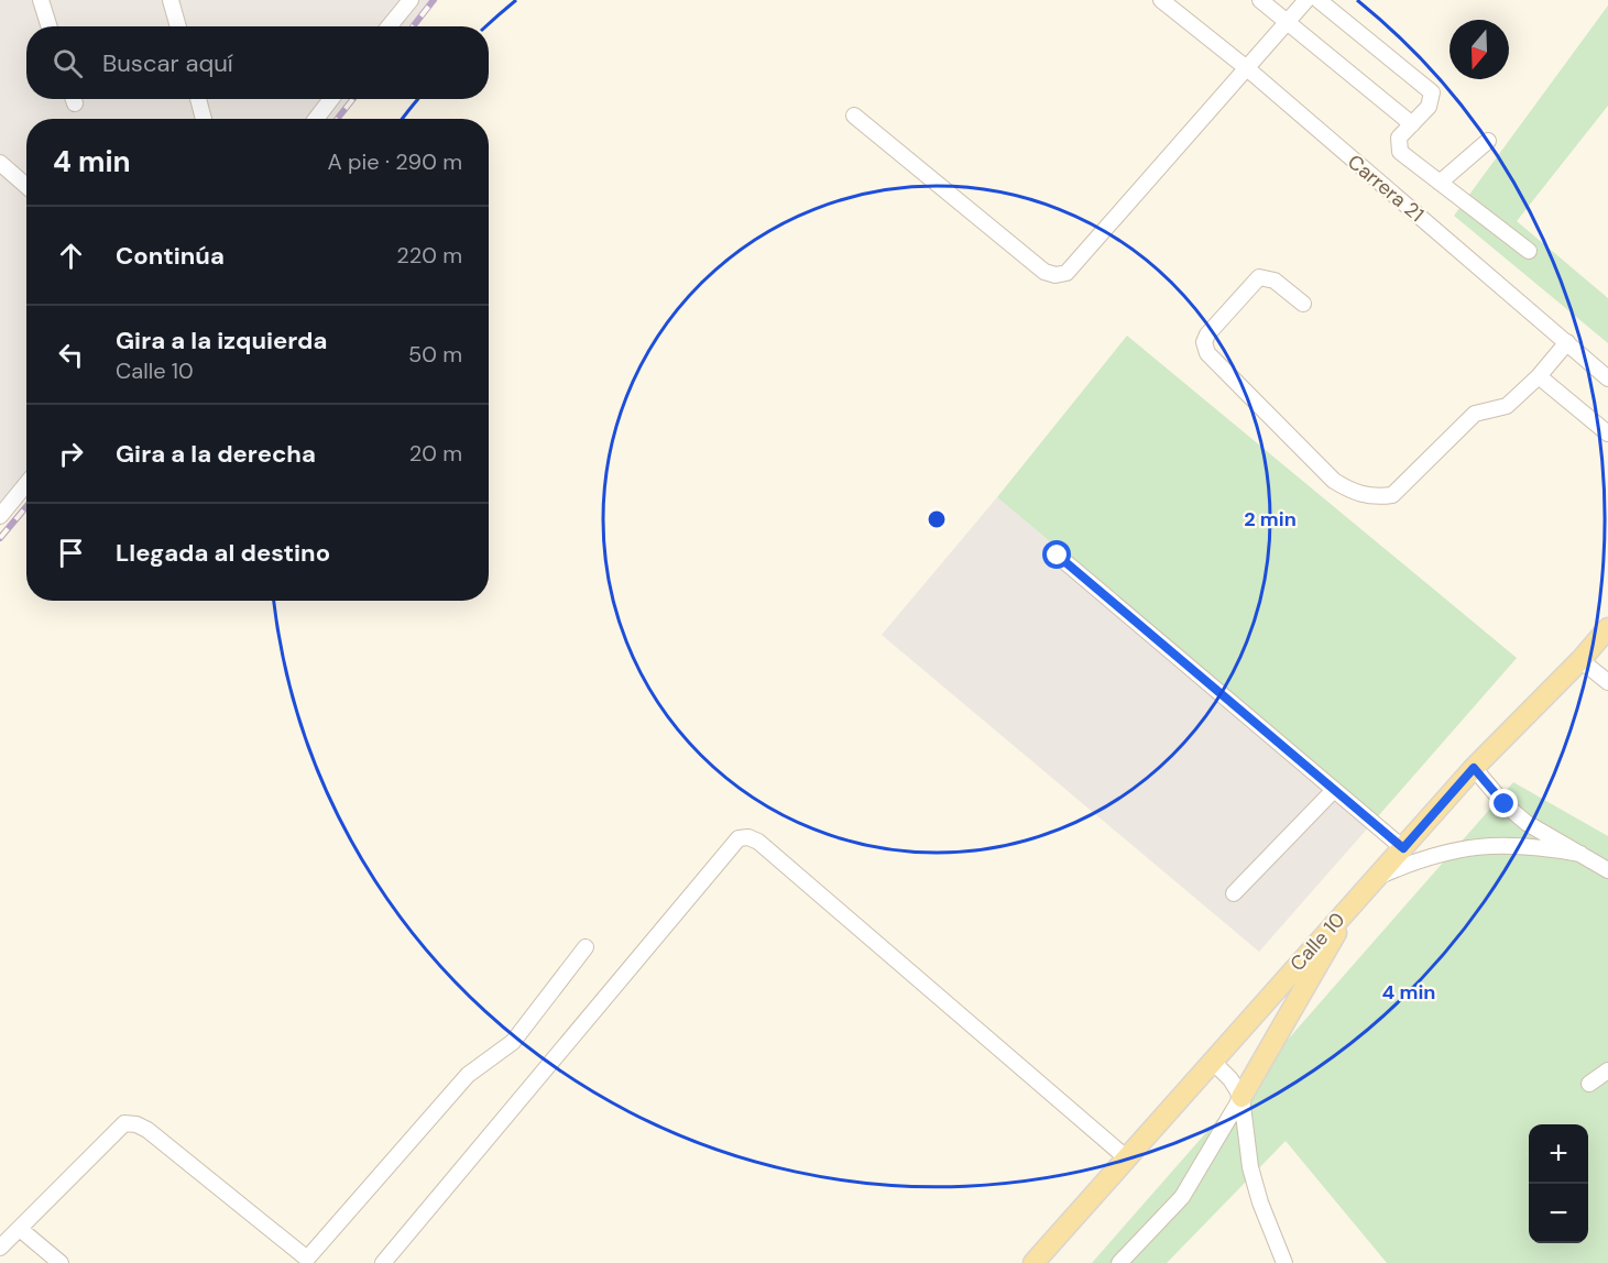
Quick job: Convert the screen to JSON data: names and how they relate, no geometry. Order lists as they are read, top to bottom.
{
  "streets": {
    "main road": ["Calle 10"],
    "street": ["Carrera 21"]
  },
  "north": "bottom",
  "page": {
    "search": "Buscar aquí",
    "heading": ["4 min", "A pie · 290 m"],
    "list": [
      ["Continúa", "220 m"],
      ["Gira a la izquierda", "Calle 10", "50 m"],
      ["Gira a la derecha", "20 m"],
      "Llegada al destino"
    ],
    "map_buttons": ["+", "−"]
  },
  "rings": ["2 min", "4 min"]
}
